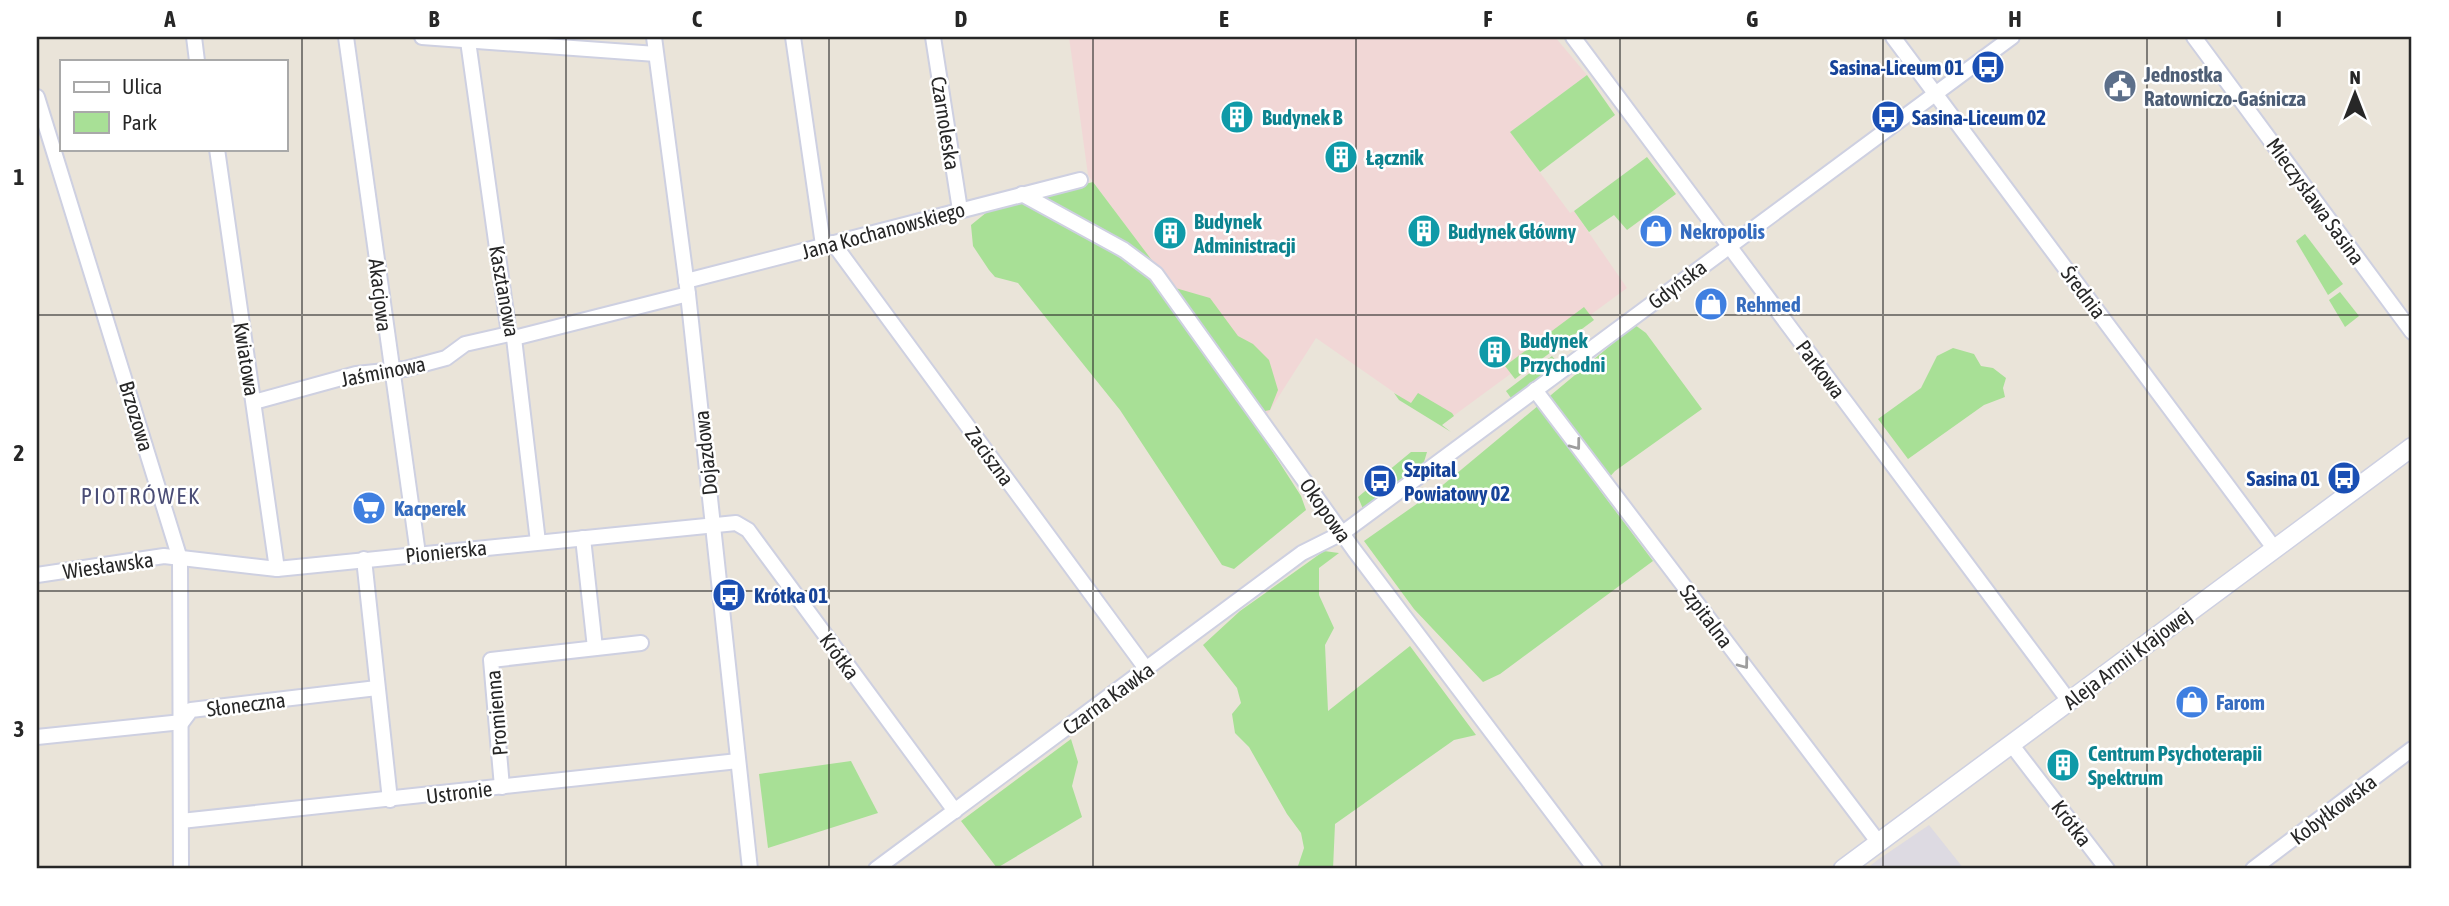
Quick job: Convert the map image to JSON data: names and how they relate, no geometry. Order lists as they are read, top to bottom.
{
  "streets": {
    "street": [
      "Czarnoleska",
      "Mieczysława Sasina",
      "Jana Kochanowskiego",
      "Gdyńska",
      "Kasztanowa",
      "Średnia",
      "Akacjowa",
      "Kwiatowa",
      "Parkowa",
      "Jaśminowa",
      "Brzozowa",
      "Dojazdowa",
      "Zaciszna",
      "Okopowa",
      "Pionierska",
      "Wiesławska",
      "Szpitalna",
      "Krótka",
      "Aleja Armii Krajowej",
      "Czarna Kawka",
      "Słoneczna",
      "Promienna",
      "Ustronie",
      "Kobyłkowska"
    ]
  },
  "crossings": [
    ["Czarnoleska", "Jana Kochanowskiego"],
    ["Jana Kochanowskiego", "Jaśminowa"],
    ["Jana Kochanowskiego", "Dojazdowa"],
    ["Jana Kochanowskiego", "Zaciszna"],
    ["Jana Kochanowskiego", "Okopowa"],
    ["Gdyńska", "Średnia"],
    ["Gdyńska", "Parkowa"],
    ["Gdyńska", "Okopowa"],
    ["Gdyńska", "Szpitalna"],
    ["Gdyńska", "Czarna Kawka"],
    ["Kasztanowa", "Jaśminowa"],
    ["Kasztanowa", "Pionierska"],
    ["Średnia", "Aleja Armii Krajowej"],
    ["Akacjowa", "Jaśminowa"],
    ["Akacjowa", "Pionierska"],
    ["Kwiatowa", "Jaśminowa"],
    ["Kwiatowa", "Pionierska"],
    ["Parkowa", "Aleja Armii Krajowej"],
    ["Jaśminowa", "Dojazdowa"],
    ["Brzozowa", "Pionierska"],
    ["Brzozowa", "Wiesławska"],
    ["Brzozowa", "Słoneczna"],
    ["Brzozowa", "Ustronie"],
    ["Dojazdowa", "Pionierska"],
    ["Dojazdowa", "Krótka"],
    ["Dojazdowa", "Ustronie"],
    ["Zaciszna", "Czarna Kawka"],
    ["Okopowa", "Czarna Kawka"],
    ["Pionierska", "Wiesławska"],
    ["Pionierska", "Krótka"],
    ["Szpitalna", "Aleja Armii Krajowej"],
    ["Krótka", "Aleja Armii Krajowej"],
    ["Krótka", "Czarna Kawka"],
    ["Promienna", "Ustronie"]
  ],
  "one_way": ["Szpitalna"],
  "districts": ["PIOTRÓWEK"],
  "places": {
    "bus stop": [
      "Sasina-Liceum 01",
      "Sasina-Liceum 02",
      "Sasina 01",
      "Szpital Powiatowy 02",
      "Krótka 01"
    ],
    "public building": ["Jednostka Ratowniczo-Gaśnicza"],
    "building": [
      "Budynek B",
      "Łącznik",
      "Budynek Główny",
      "Budynek Administracji",
      "Budynek Przychodni",
      "Centrum Psychoterapii Spektrum"
    ],
    "shop": ["Nekropolis", "Rehmed", "Farom"],
    "supermarket": ["Kacperek"]
  },
  "legend": ["Ulica", "Park"],
  "north": "top",
  "grid": {
    "columns": [
      "A",
      "B",
      "C",
      "D",
      "E",
      "F",
      "G",
      "H",
      "I"
    ],
    "rows": ["1", "2", "3"]
  }
}
